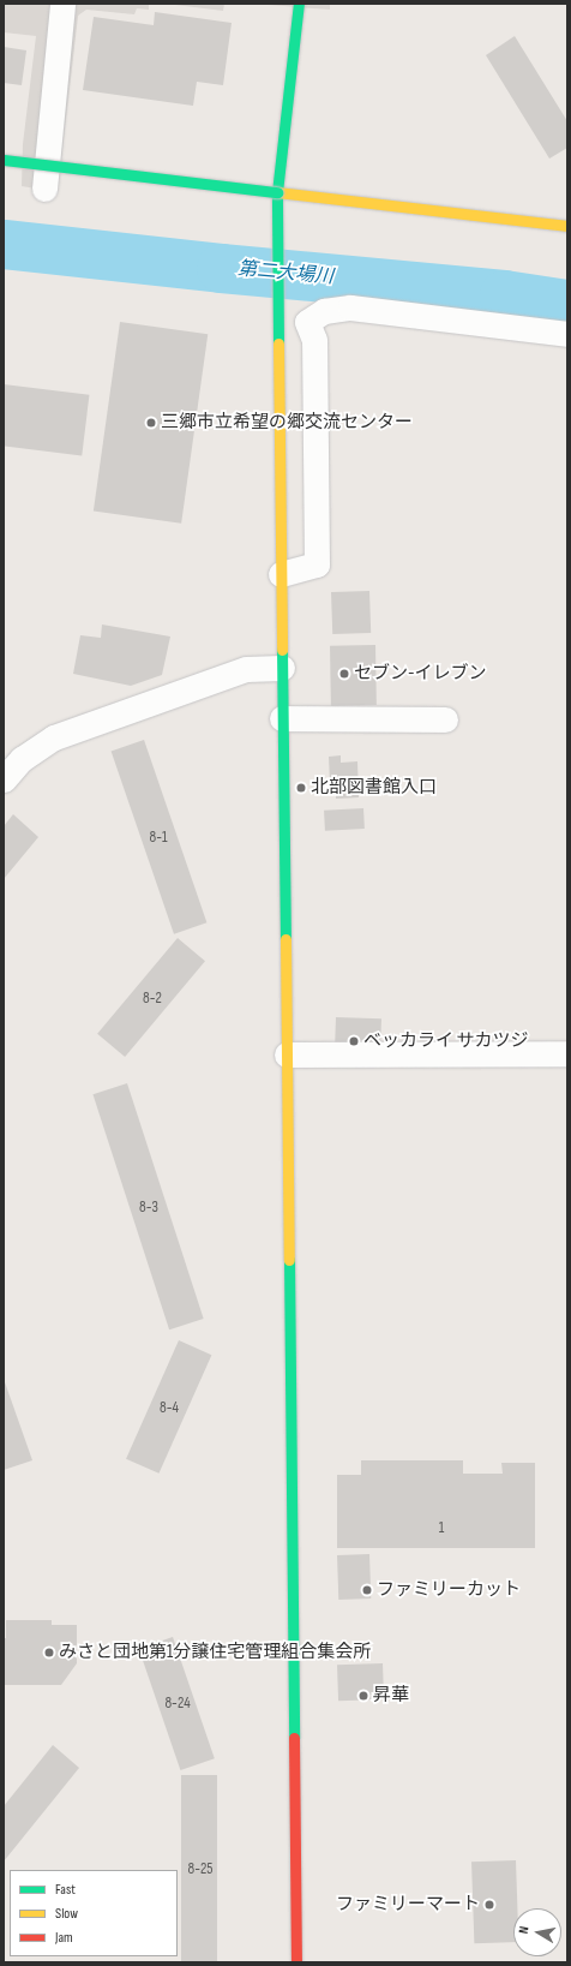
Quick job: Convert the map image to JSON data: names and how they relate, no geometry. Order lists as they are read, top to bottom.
{
  "water": ["第二大場川"],
  "places": [
    "三郷市立希望の郷交流センター",
    "セブン-イレブン",
    "北部図書館入口",
    "ベッカライ サカツジ",
    "ファミリーカット",
    "みさと団地第1分譲住宅管理組合集会所",
    "昇華",
    "ファミリーマート"
  ],
  "house_numbers": [
    "8-1",
    "8-2",
    "8-3",
    "8-4",
    "1",
    "8-24",
    "8-25"
  ],
  "legend": ["Fast", "Slow", "Jam"],
  "north": "left"
}
